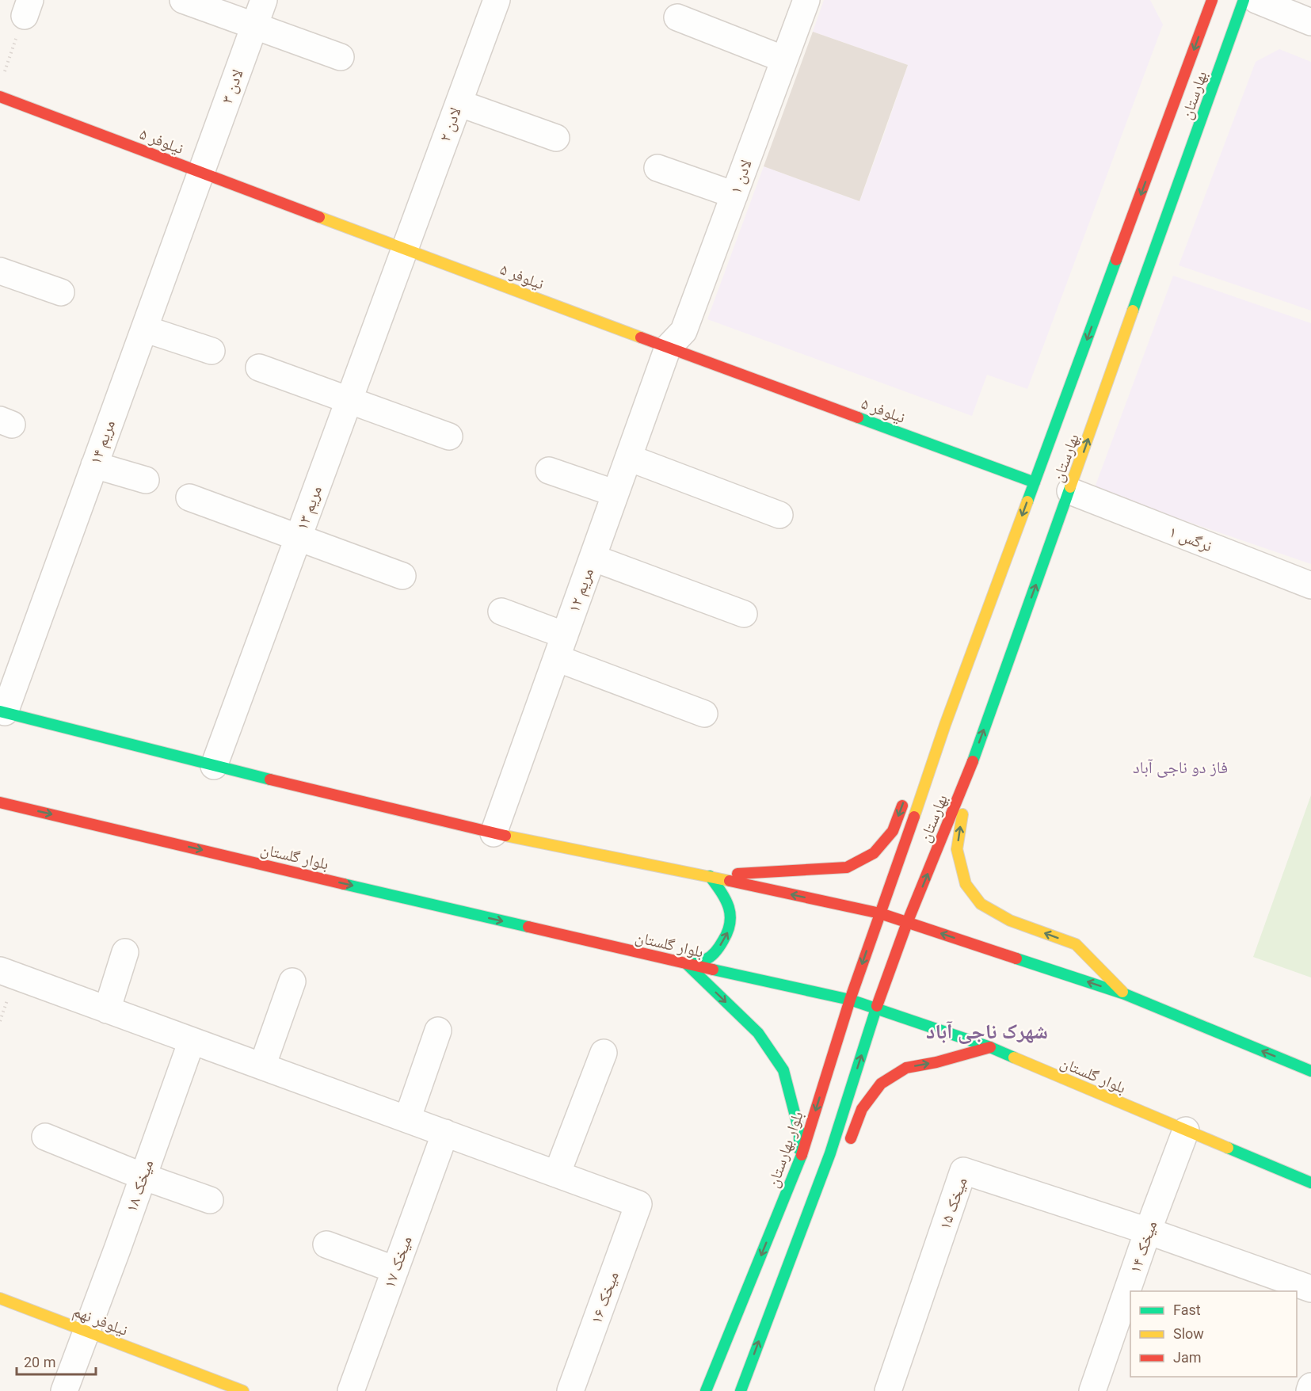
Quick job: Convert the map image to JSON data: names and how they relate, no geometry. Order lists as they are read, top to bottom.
{
  "streets": {
    "main road": [
      "بهارستان",
      "نیلوفر ۵",
      "بلوار گلستان",
      "بلوار بهارستان",
      "نیلوفر نهم"
    ],
    "street": [
      "لادن ۳",
      "لادن ۲",
      "لادن ۱",
      "مریم ۱۴",
      "مریم ۱۳",
      "نرگس ۱",
      "مریم ۱۲",
      "میخک ۱۸",
      "میخک ۱۵",
      "میخک ۱۴",
      "میخک ۱۷",
      "میخک ۱۶"
    ]
  },
  "crossings": [
    ["لادن ۳", "نیلوفر ۵"],
    ["لادن ۳", "مریم ۱۴"],
    ["بهارستان", "نیلوفر ۵"],
    ["بهارستان", "نرگس ۱"],
    ["بهارستان", "بلوار بهارستان"],
    ["لادن ۲", "نیلوفر ۵"],
    ["لادن ۲", "مریم ۱۳"],
    ["نیلوفر ۵", "لادن ۱"],
    ["نیلوفر ۵", "مریم ۱۴"],
    ["نیلوفر ۵", "مریم ۱۳"],
    ["نیلوفر ۵", "مریم ۱۲"],
    ["لادن ۱", "مریم ۱۲"],
    ["بلوار گلستان", "بلوار بهارستان"],
    ["بلوار گلستان", "میخک ۱۴"],
    ["میخک ۱۸", "نیلوفر نهم"],
    ["میخک ۱۵", "میخک ۱۴"]
  ],
  "districts": ["فاز دو ناجی آباد", "شهرک ناجی آباد"],
  "legend": ["Fast", "Slow", "Jam"],
  "scale_bar": "20 m"
}
